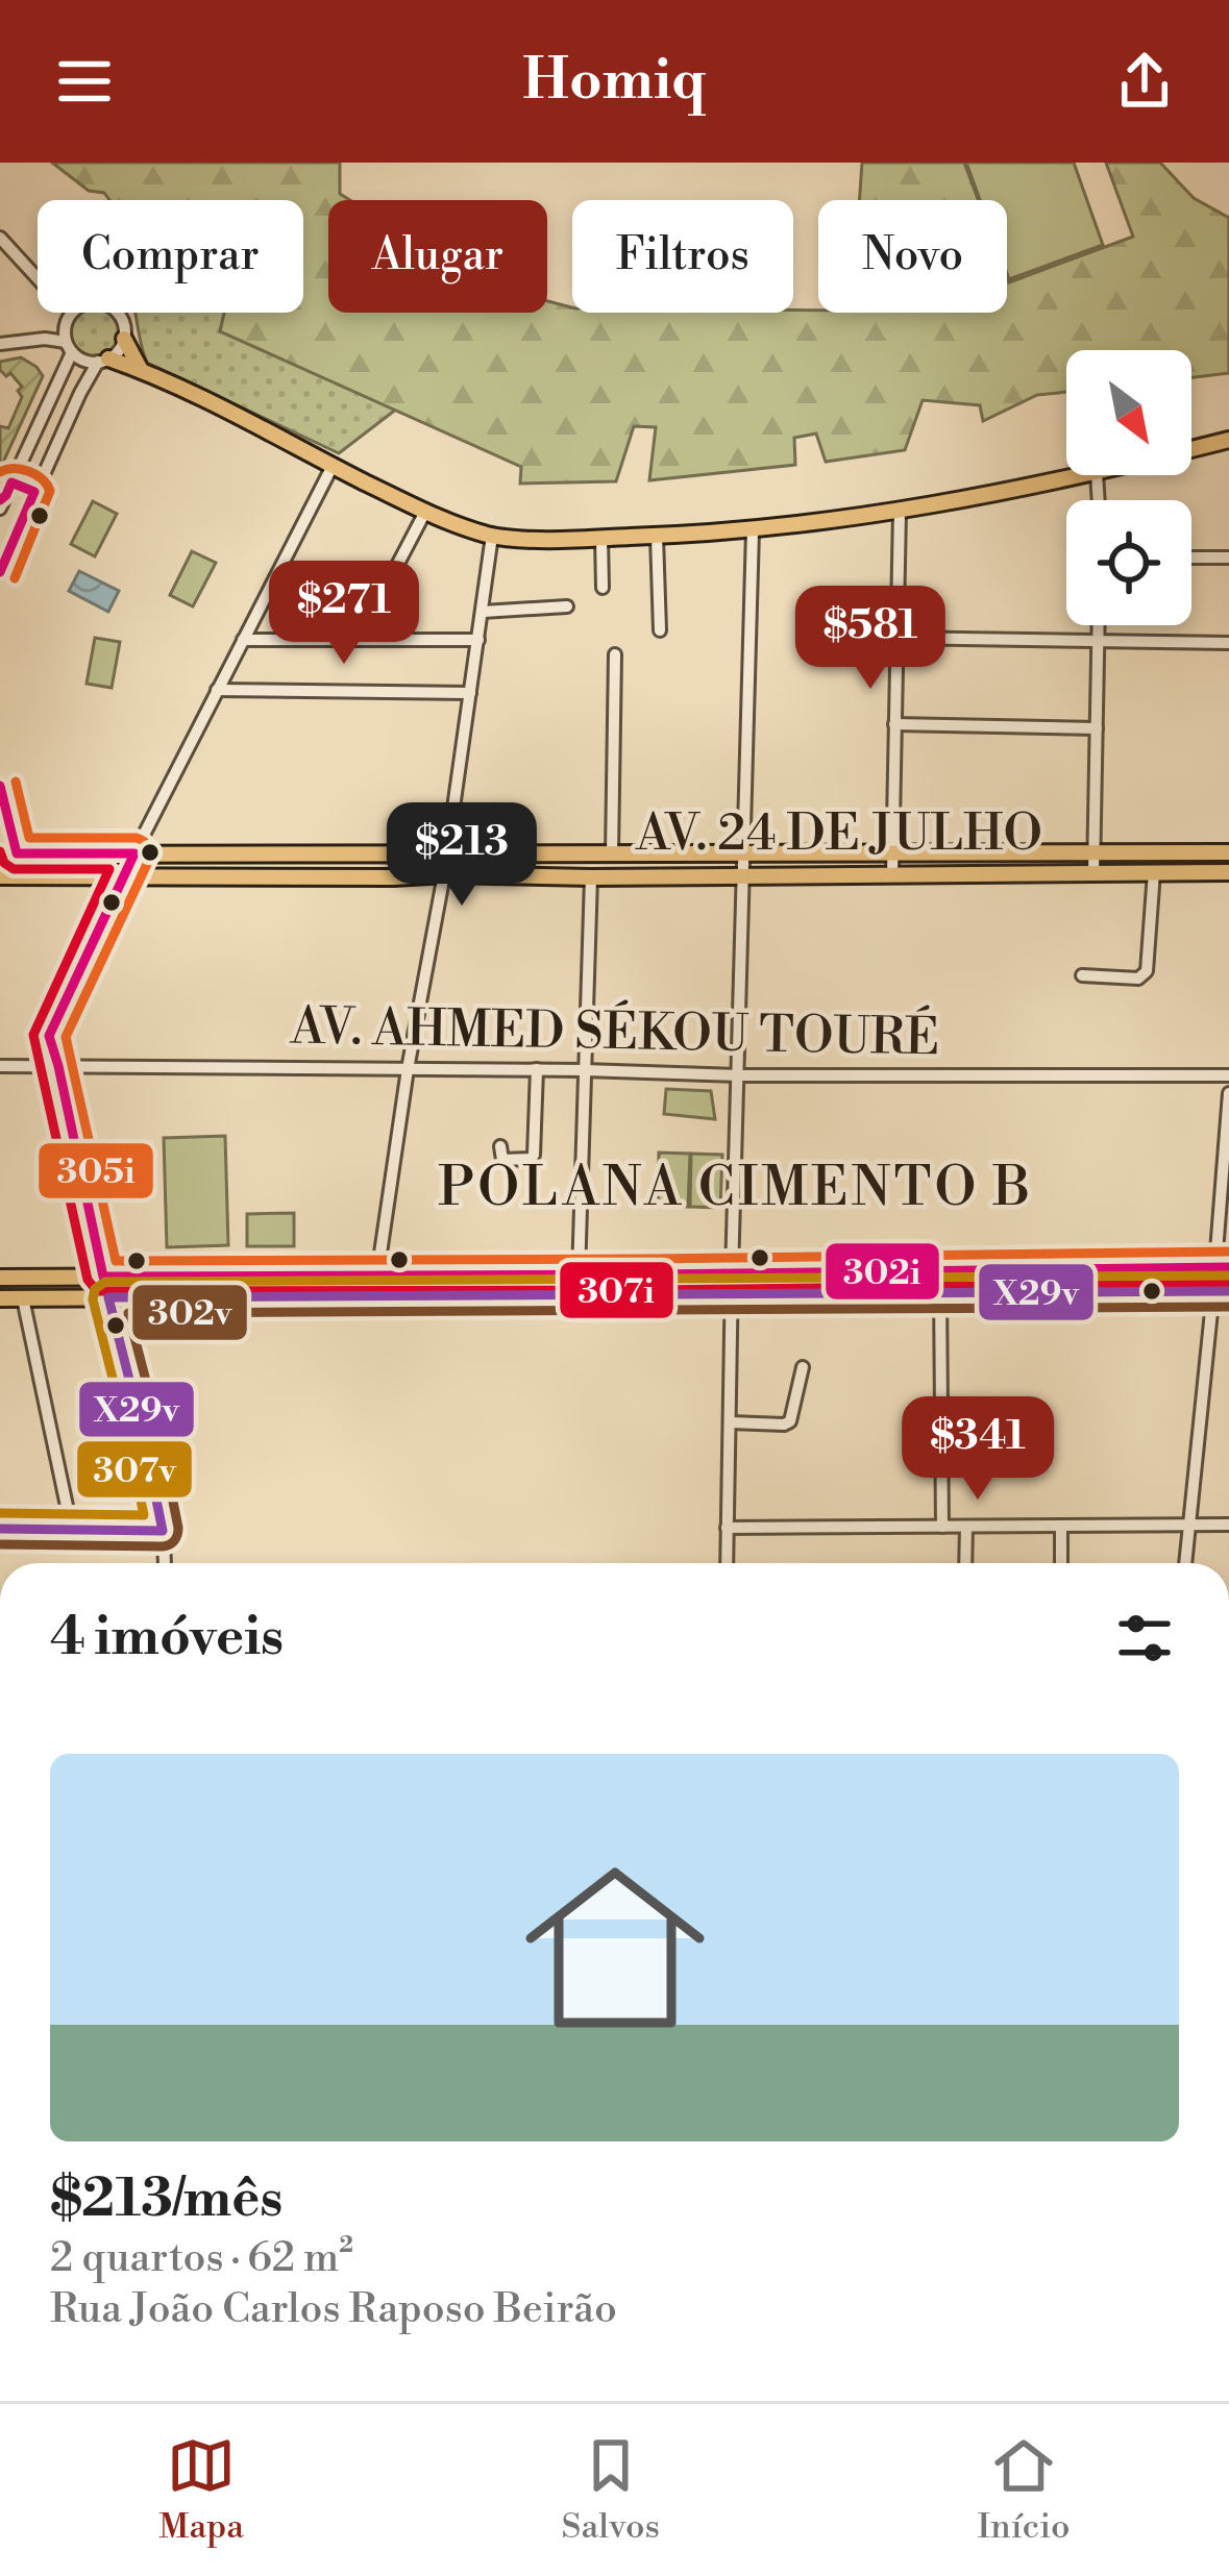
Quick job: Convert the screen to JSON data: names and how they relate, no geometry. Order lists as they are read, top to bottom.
{
  "streets": {
    "main road": ["AV. 24 DE JULHO"],
    "street": ["AV. AHMED SÉKOU TOURÉ"]
  },
  "districts": ["POLANA CIMENTO B"],
  "lines": [
    "transit line 305i",
    "transit line 302i",
    "transit line 307i",
    "transit line 307v",
    "transit line X29v",
    "transit line 302v"
  ],
  "north": "bottom right",
  "page": {
    "header": "Homiq",
    "chip": [
      "Comprar",
      "Alugar",
      "Filtros",
      "Novo"
    ],
    "price": [
      "$271",
      "$581",
      "$213",
      "$341"
    ],
    "heading": "4 imóveis",
    "list": [
      {
        "name": "$213/mês",
        "note": "2 quartos · 62 m² · Rua João Carlos Raposo Beirão"
      }
    ],
    "tabs": ["Mapa", "Salvos", "Início"]
  }
}
